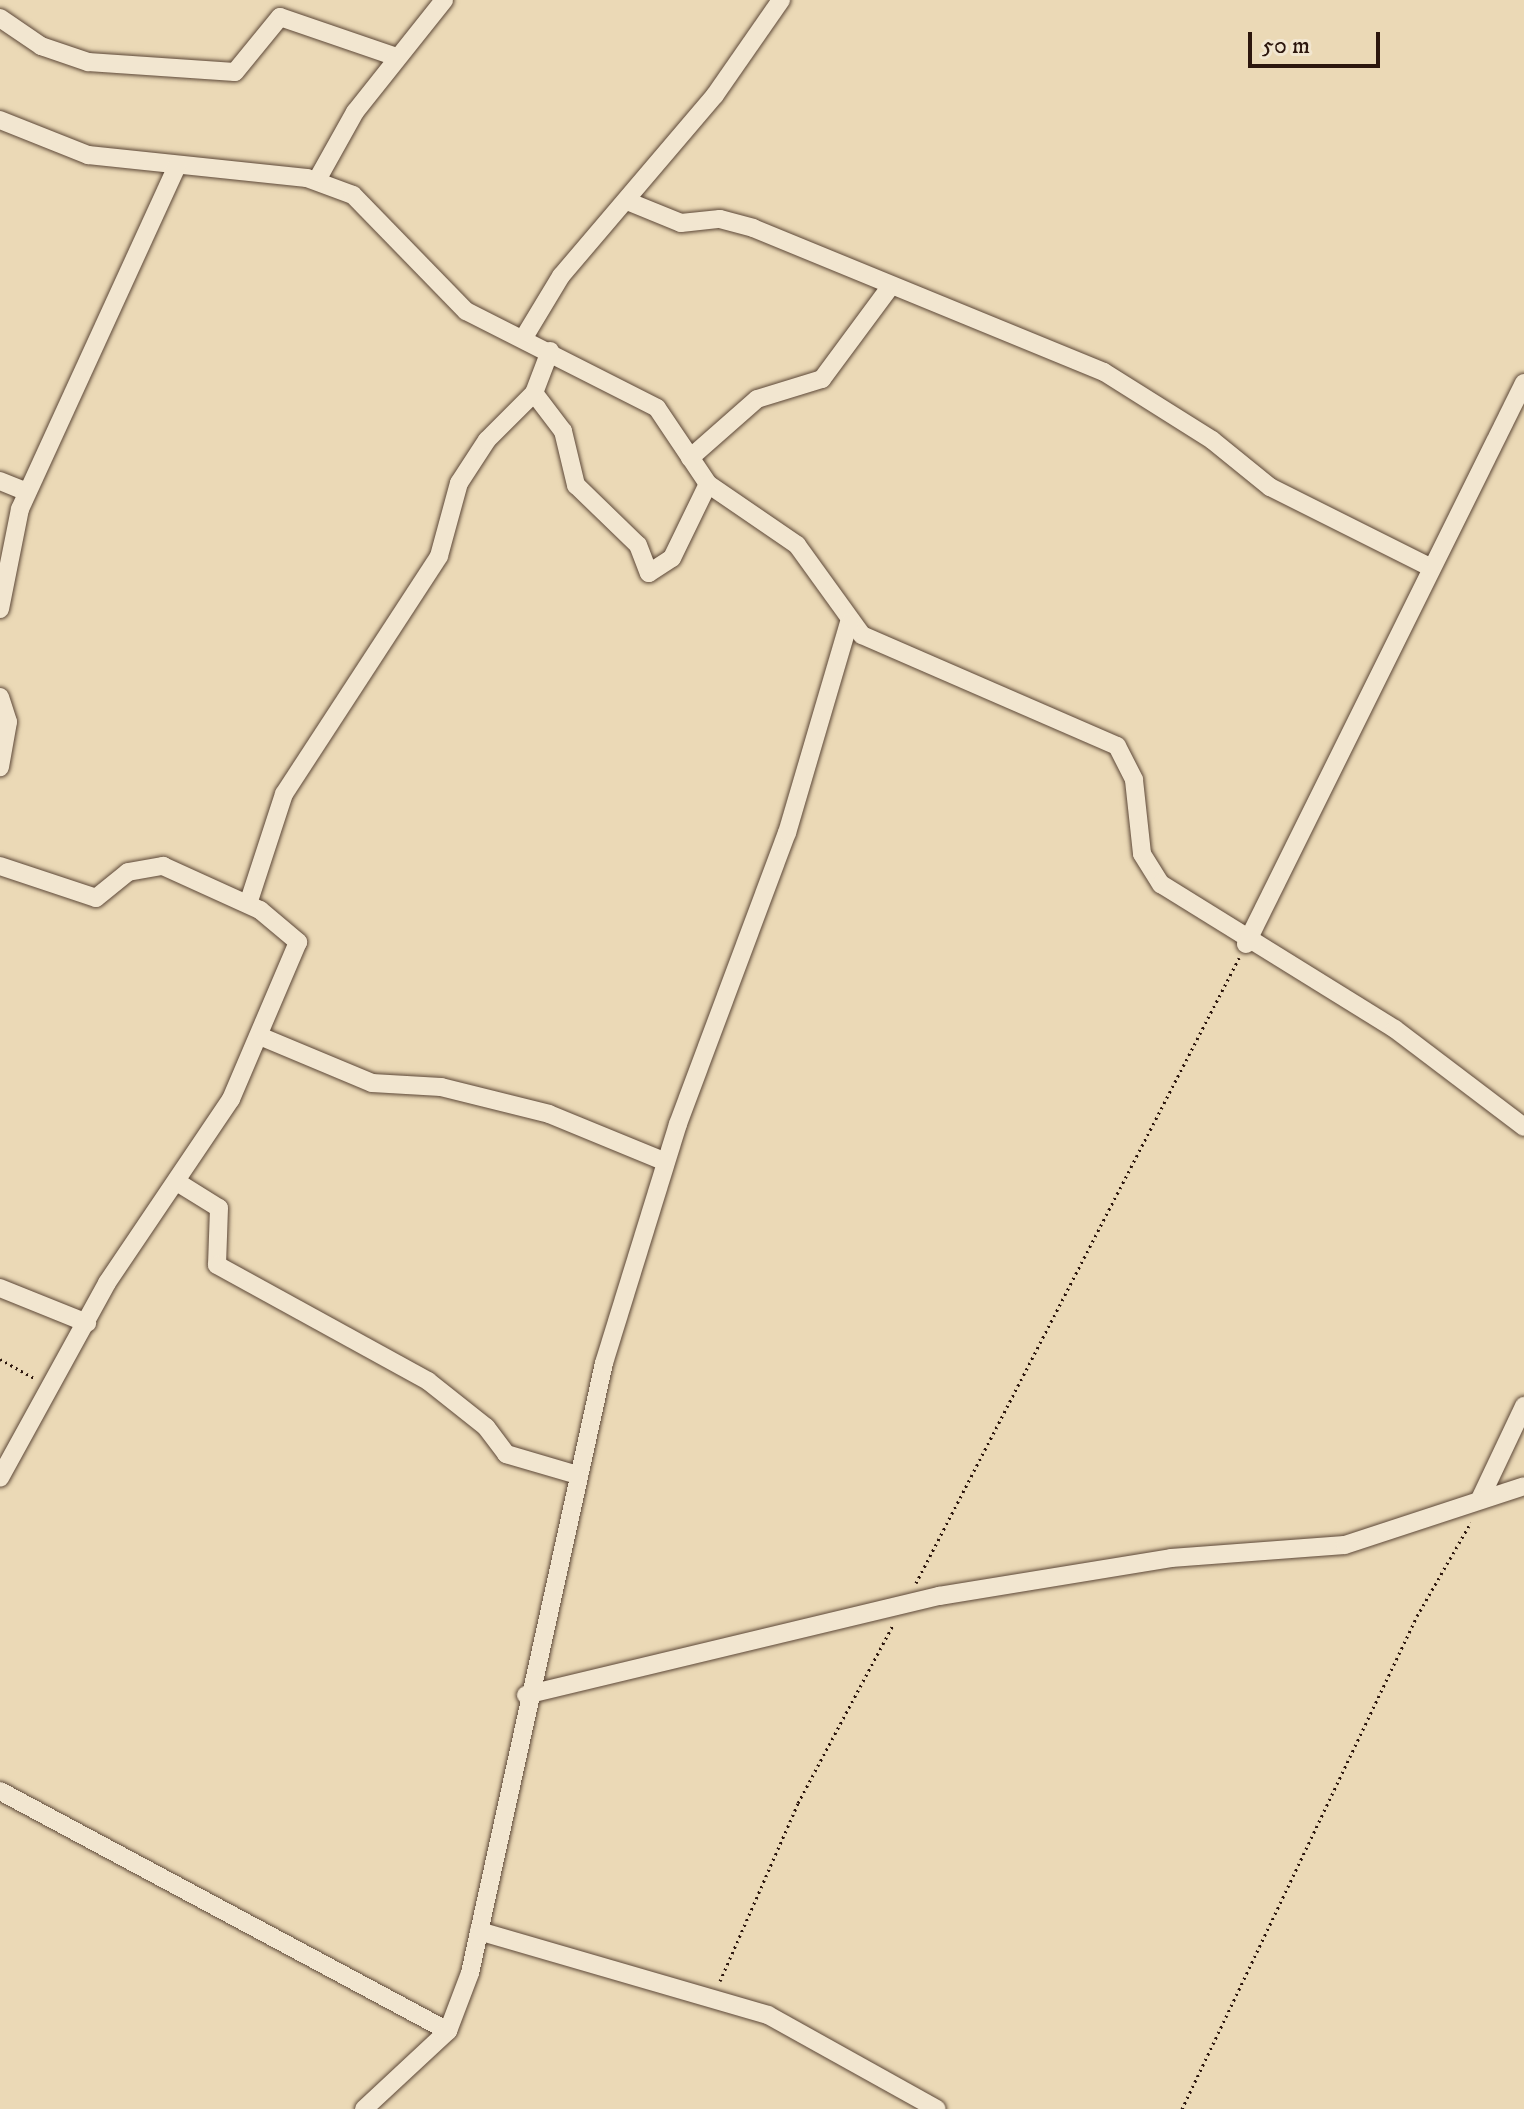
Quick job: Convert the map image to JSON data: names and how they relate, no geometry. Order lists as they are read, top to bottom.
{
  "scale_bar": "50 m"
}
